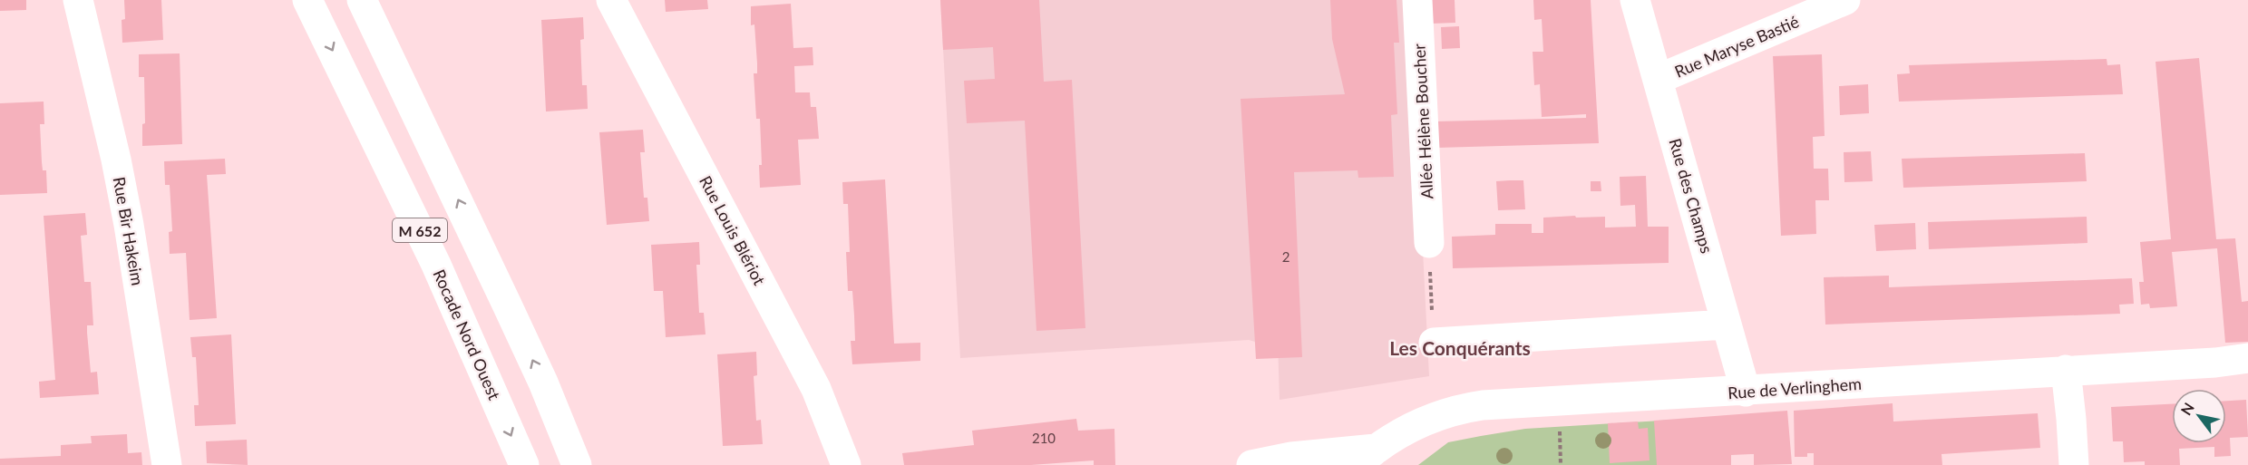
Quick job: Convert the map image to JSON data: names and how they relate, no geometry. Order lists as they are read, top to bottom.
{
  "streets": {
    "main road": [
      "Rue Maryse Bastié",
      "Allée Hélène Boucher",
      "Rue des Champs",
      "M 652",
      "Rue Louis Blériot",
      "Rue Bir Hakeim",
      "Rocade Nord Ouest",
      "Rue de Verlinghem"
    ]
  },
  "crossings": [
    ["Rue Maryse Bastié", "Rue des Champs"],
    ["Rue des Champs", "Rue de Verlinghem"]
  ],
  "districts": ["Les Conquérants"],
  "house_numbers": ["2", "210"],
  "north": "top left"
}
